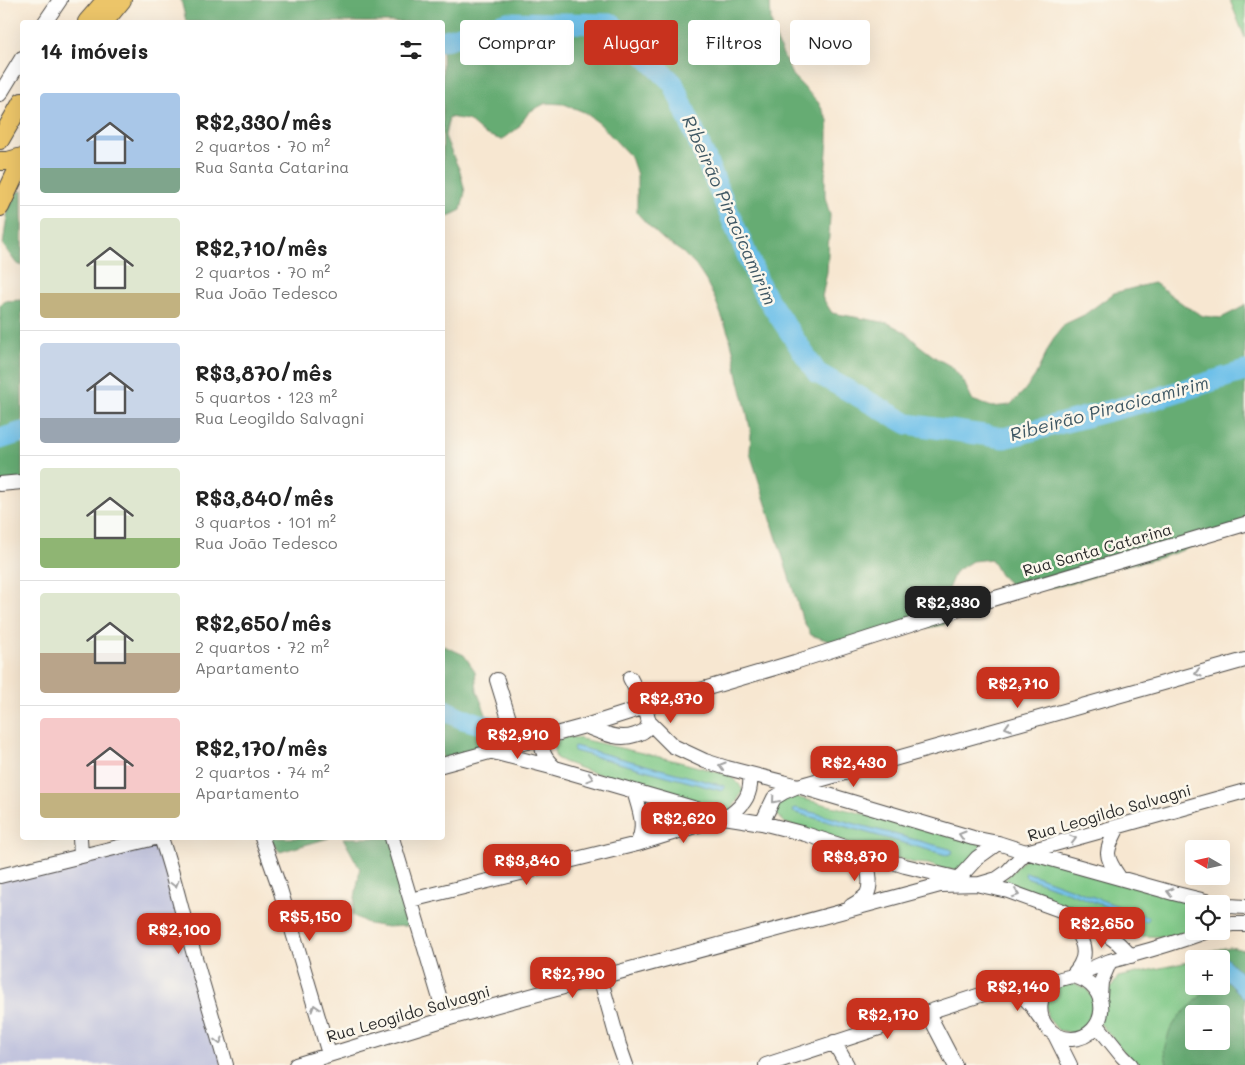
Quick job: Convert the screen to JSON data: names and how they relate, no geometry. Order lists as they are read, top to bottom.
{
  "streets": {
    "street": ["Rua Santa Catarina", "Rua Leogildo Salvagni"]
  },
  "water": ["Ribeirão Piracicamirim"],
  "north": "left",
  "page": {
    "chip": [
      "Comprar",
      "Alugar",
      "Filtros",
      "Novo"
    ],
    "heading": "14 imóveis",
    "list": [
      {
        "name": "R$2,330/mês",
        "note": "2 quartos · 70 m² · Rua Santa Catarina"
      },
      {
        "name": "R$2,710/mês",
        "note": "2 quartos · 70 m² · Rua João Tedesco"
      },
      {
        "name": "R$3,870/mês",
        "note": "5 quartos · 123 m² · Rua Leogildo Salvagni"
      },
      {
        "name": "R$3,840/mês",
        "note": "3 quartos · 101 m² · Rua João Tedesco"
      },
      {
        "name": "R$2,650/mês",
        "note": "2 quartos · 72 m² · Apartamento"
      },
      {
        "name": "R$2,170/mês",
        "note": "2 quartos · 74 m² · Apartamento"
      }
    ],
    "price": [
      "R$2,330",
      "R$2,710",
      "R$2,370",
      "R$2,910",
      "R$2,430",
      "R$2,620",
      "R$3,870",
      "R$3,840",
      "R$5,150",
      "R$2,650",
      "R$2,100",
      "R$2,790",
      "R$2,140",
      "R$2,170"
    ],
    "map_buttons": ["+", "−"]
  }
}
